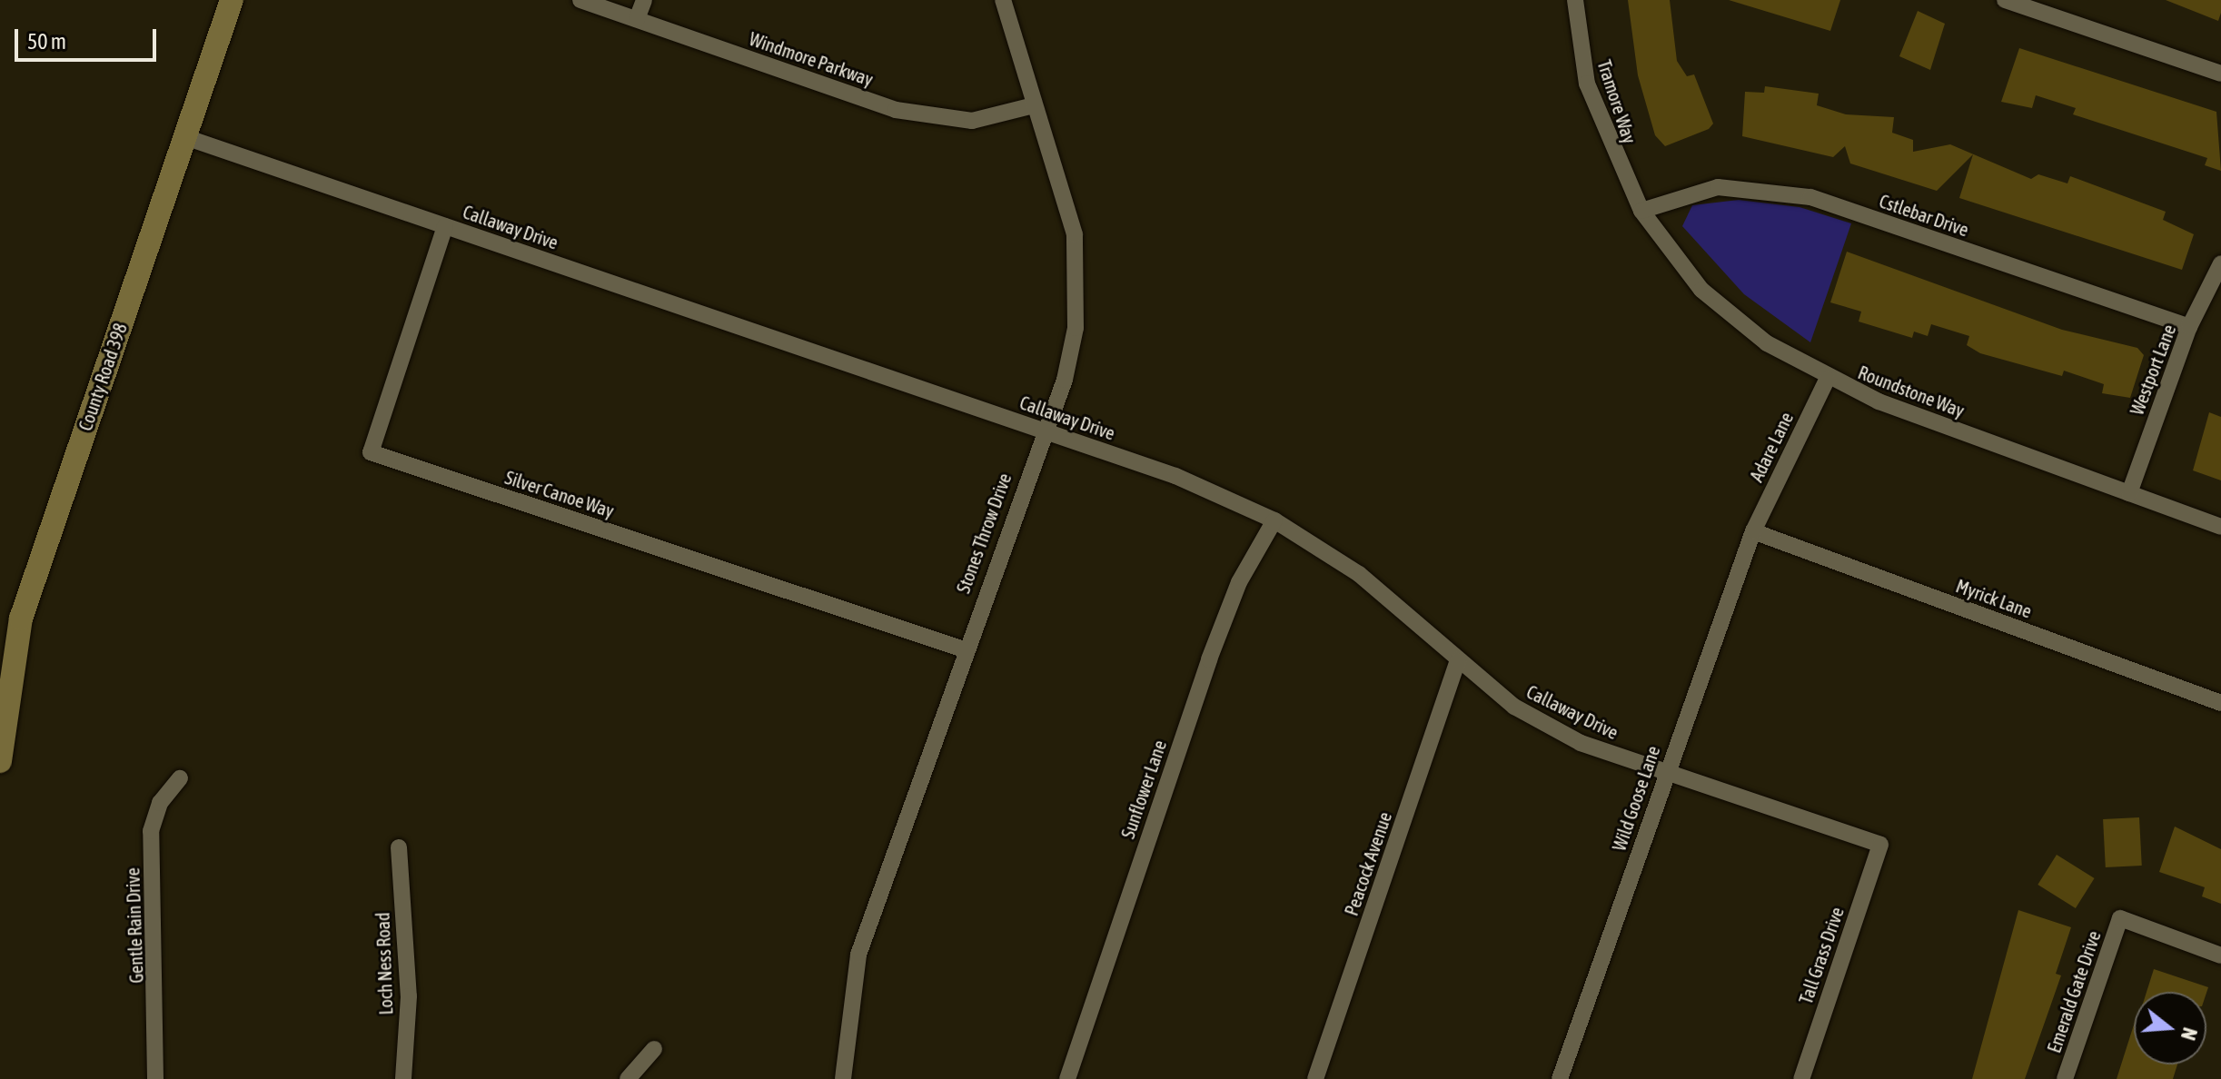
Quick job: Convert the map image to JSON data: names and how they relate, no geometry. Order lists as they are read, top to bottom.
{
  "streets": {
    "street": [
      "Windmore Parkway",
      "Tramore Way",
      "Cstlebar Drive",
      "Callaway Drive",
      "Westport Lane",
      "County Road 398",
      "Roundstone Way",
      "Adare Lane",
      "Silver Canoe Way",
      "Stones Throw Drive",
      "Myrick Lane",
      "Sunflower Lane",
      "Wild Goose Lane",
      "Peacock Avenue",
      "Gentle Rain Drive",
      "Tall Grass Drive",
      "Loch Ness Road",
      "Emerald Gate Drive"
    ]
  },
  "crossings": [
    ["Windmore Parkway", "Stones Throw Drive"],
    ["Tramore Way", "Cstlebar Drive"],
    ["Tramore Way", "Roundstone Way"],
    ["Cstlebar Drive", "Westport Lane"],
    ["Cstlebar Drive", "Roundstone Way"],
    ["Callaway Drive", "County Road 398"],
    ["Callaway Drive", "Silver Canoe Way"],
    ["Callaway Drive", "Stones Throw Drive"],
    ["Callaway Drive", "Sunflower Lane"],
    ["Callaway Drive", "Wild Goose Lane"],
    ["Callaway Drive", "Peacock Avenue"],
    ["Callaway Drive", "Tall Grass Drive"],
    ["Westport Lane", "Roundstone Way"],
    ["Roundstone Way", "Adare Lane"],
    ["Adare Lane", "Myrick Lane"],
    ["Adare Lane", "Wild Goose Lane"],
    ["Silver Canoe Way", "Stones Throw Drive"],
    ["Myrick Lane", "Wild Goose Lane"]
  ],
  "scale_bar": "50 m",
  "north": "right"
}
